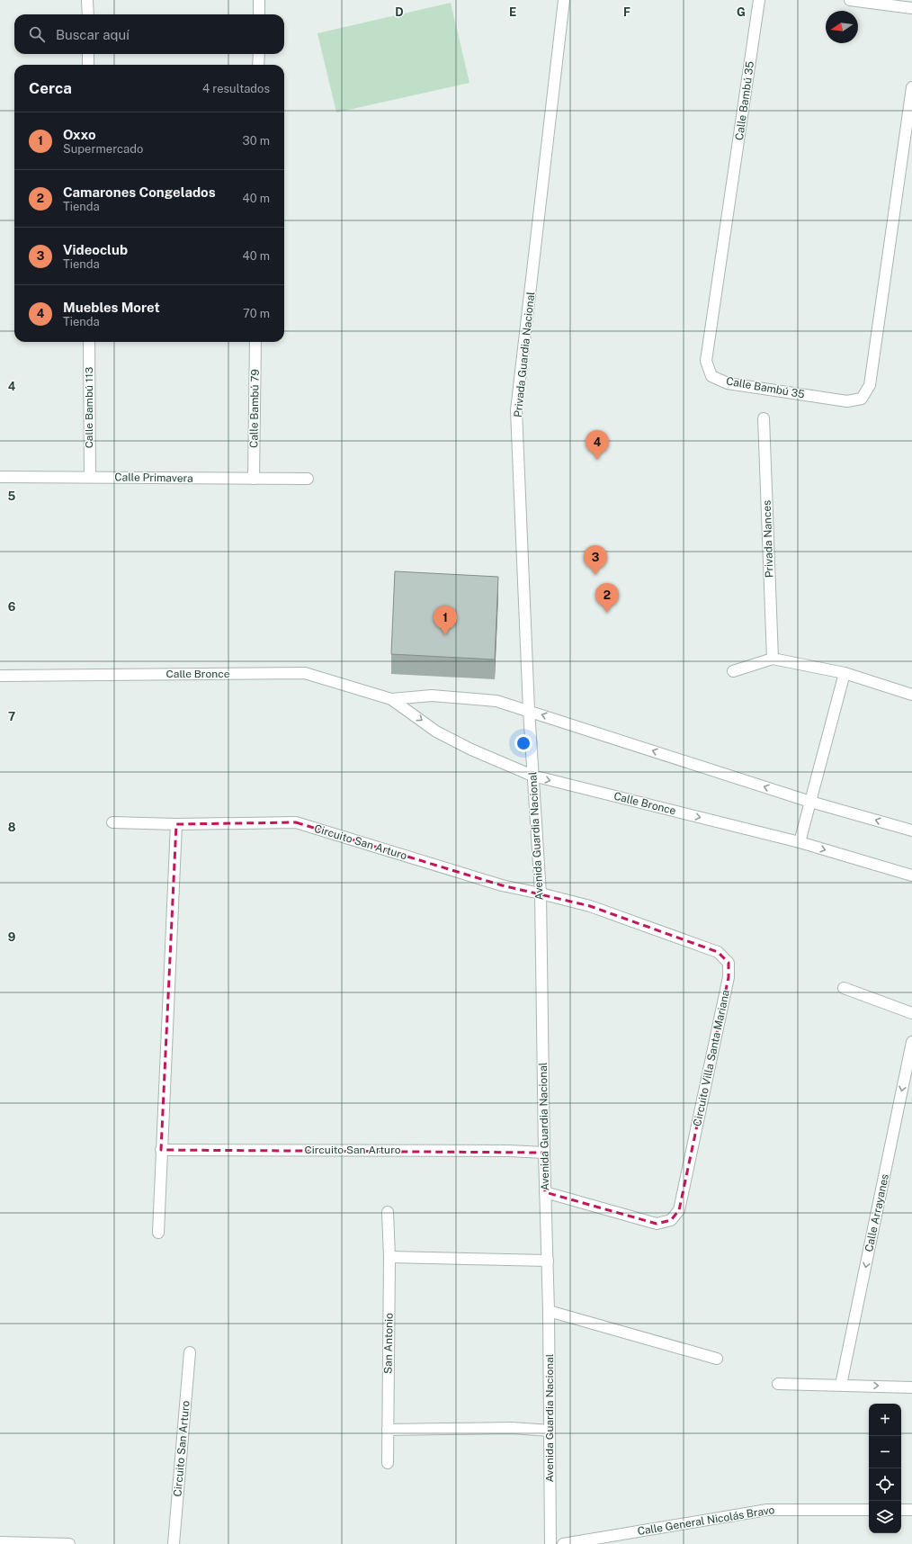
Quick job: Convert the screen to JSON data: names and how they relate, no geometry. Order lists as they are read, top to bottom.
{
  "streets": {
    "street": [
      "Calle Bambú 35",
      "Privada Guardia Nacional",
      "Calle Bambú 113",
      "Calle Bambú 79",
      "Calle Primavera",
      "Privada Nances",
      "Calle Bronce",
      "Avenida Guardia Nacional",
      "Circuito San Arturo",
      "Circuito Villa Santa Mariana",
      "Calle Arrayanes",
      "San Antonio",
      "Calle General Nicolás Bravo"
    ]
  },
  "crossings": [
    ["Privada Guardia Nacional", "Calle Bronce"],
    ["Privada Guardia Nacional", "Avenida Guardia Nacional"],
    ["Calle Bambú 113", "Calle Primavera"],
    ["Calle Bambú 79", "Calle Primavera"],
    ["Calle Bronce", "Avenida Guardia Nacional"],
    ["Avenida Guardia Nacional", "Circuito San Arturo"],
    ["Avenida Guardia Nacional", "Circuito Villa Santa Mariana"],
    ["Circuito San Arturo", "Circuito Villa Santa Mariana"]
  ],
  "one_way": ["Calle Arrayanes"],
  "north": "left",
  "page": {
    "search": "Buscar aquí",
    "heading": ["Cerca", "4 resultados"],
    "list": [
      {
        "mark": "1",
        "name": "Oxxo",
        "note": "Supermercado",
        "value": "30 m"
      },
      {
        "mark": "2",
        "name": "Camarones Congelados",
        "note": "Tienda",
        "value": "40 m"
      },
      {
        "mark": "3",
        "name": "Videoclub",
        "note": "Tienda",
        "value": "40 m"
      },
      {
        "mark": "4",
        "name": "Muebles Moret",
        "note": "Tienda",
        "value": "70 m"
      }
    ],
    "pins": [
      "4",
      "3",
      "2",
      "1"
    ],
    "map_buttons": ["+", "−"]
  },
  "grid": {
    "columns": [
      "D",
      "E",
      "F",
      "G"
    ],
    "rows": [
      "4",
      "5",
      "6",
      "7",
      "8",
      "9"
    ]
  }
}
